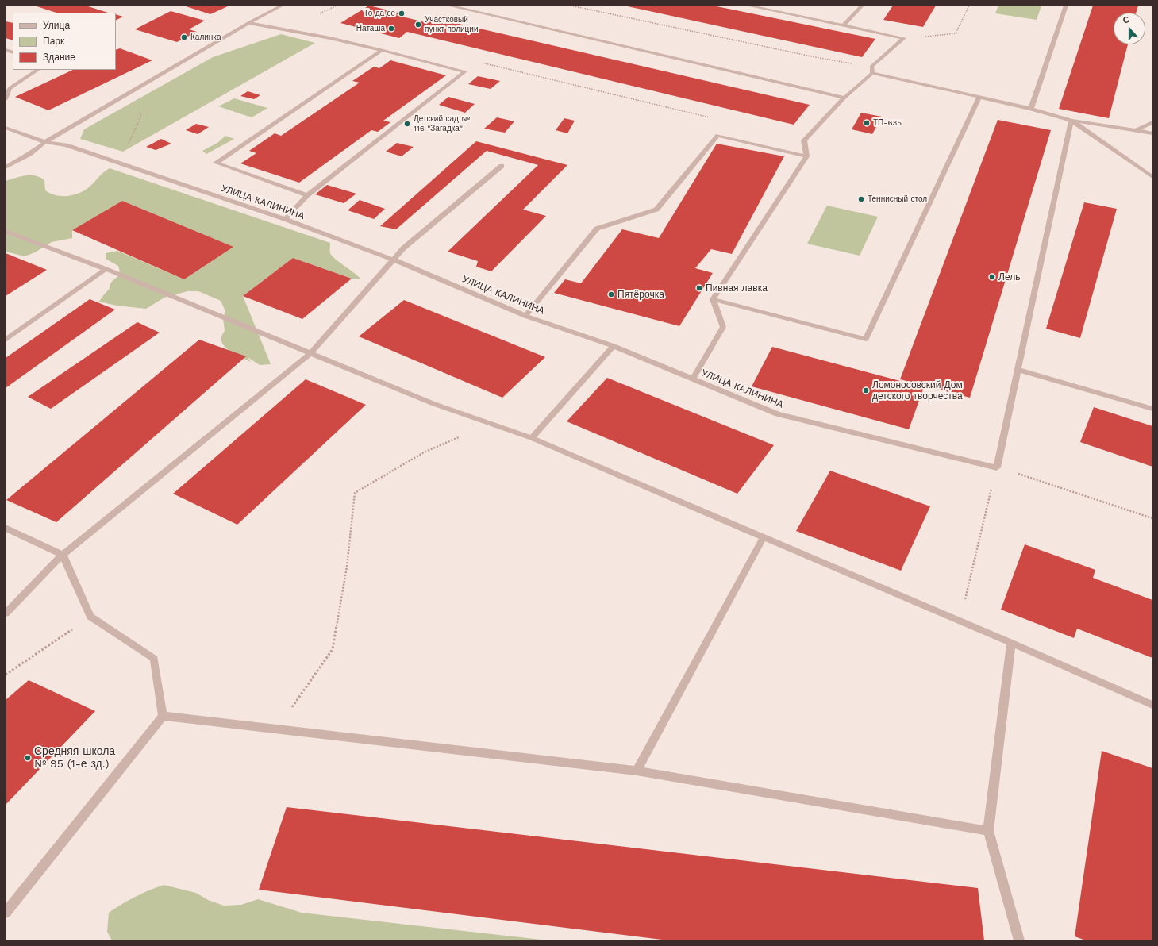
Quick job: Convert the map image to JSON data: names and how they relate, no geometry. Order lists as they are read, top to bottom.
{
  "streets": {
    "street": ["УЛИЦА КАЛИНИНА"]
  },
  "places": [
    "То да сё",
    "Участковый пункт полиции",
    "Наташа",
    "Калинка",
    "ТП-635",
    "Детский сад № 116 \"Загадка\"",
    "Теннисный стол",
    "Лель",
    "Пивная лавка",
    "Пятёрочка",
    "Ломоносовский Дом детского творчества",
    "Средняя школа № 95 (1-е зд.)"
  ],
  "legend": ["Улица", "Парк", "Здание"],
  "north": "top"
}
